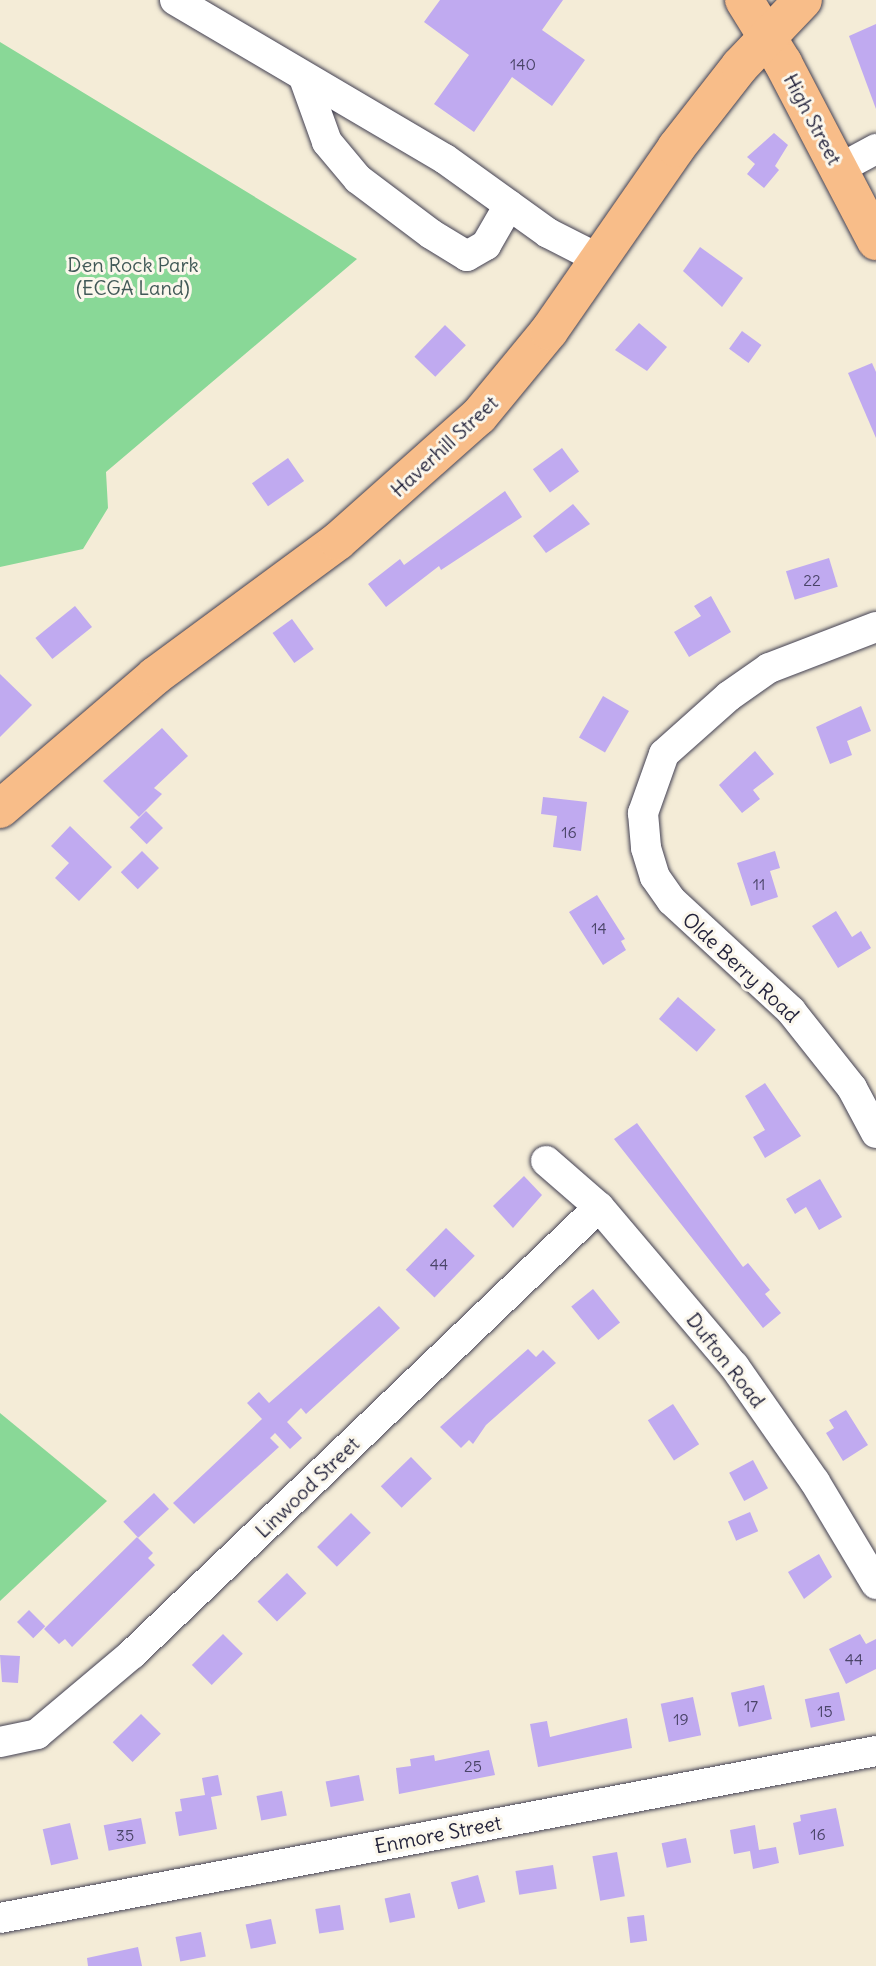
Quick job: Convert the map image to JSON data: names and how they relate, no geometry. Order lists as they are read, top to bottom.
{
  "streets": {
    "main road": ["High Street", "Haverhill Street"],
    "street": [
      "Olde Berry Road",
      "Dufton Road",
      "Linwood Street",
      "Enmore Street"
    ]
  },
  "crossings": [
    ["High Street", "Haverhill Street"],
    ["Dufton Road", "Linwood Street"]
  ],
  "parks": ["Den Rock Park (ECGA Land)"],
  "house_numbers": [
    "140",
    "22",
    "16",
    "11",
    "14",
    "44",
    "44",
    "17",
    "15",
    "19",
    "25",
    "16",
    "35"
  ]
}
